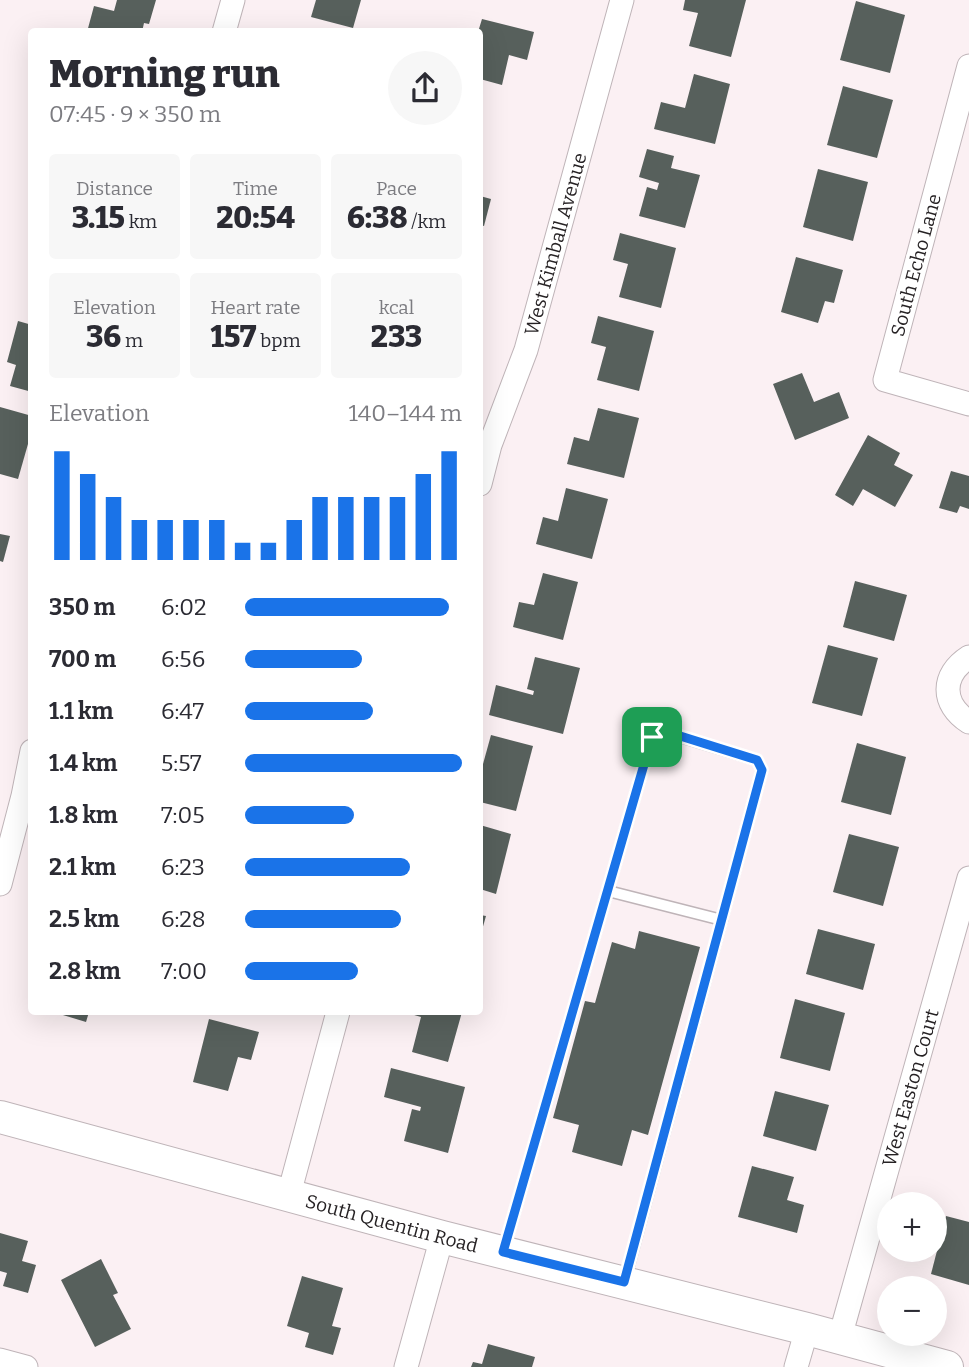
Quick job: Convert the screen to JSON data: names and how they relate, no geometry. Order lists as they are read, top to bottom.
{
  "streets": {
    "main road": ["South Quentin Road"],
    "street": ["West Kimball Avenue", "South Echo Lane", "West Easton Court"]
  },
  "crossings": [
    ["West Easton Court", "South Quentin Road"]
  ],
  "page": {
    "heading": ["Morning run", "07:45 · 9 × 350 m"],
    "stats": [
      ["Distance", "3.15 km"],
      ["Time", "20:54"],
      ["Pace", "6:38 /km"],
      ["Elevation", "36 m"],
      ["Heart rate", "157 bpm"],
      ["kcal", "233"]
    ],
    "chart": ["Elevation", "140–144 m"],
    "list": [
      {
        "name": "350 m",
        "note": "6:02"
      },
      {
        "name": "700 m",
        "note": "6:56"
      },
      {
        "name": "1.1 km",
        "note": "6:47"
      },
      {
        "name": "1.4 km",
        "note": "5:57"
      },
      {
        "name": "1.8 km",
        "note": "7:05"
      },
      {
        "name": "2.1 km",
        "note": "6:23"
      },
      {
        "name": "2.5 km",
        "note": "6:28"
      },
      {
        "name": "2.8 km",
        "note": "7:00"
      }
    ],
    "map_buttons": ["+", "−"]
  }
}
